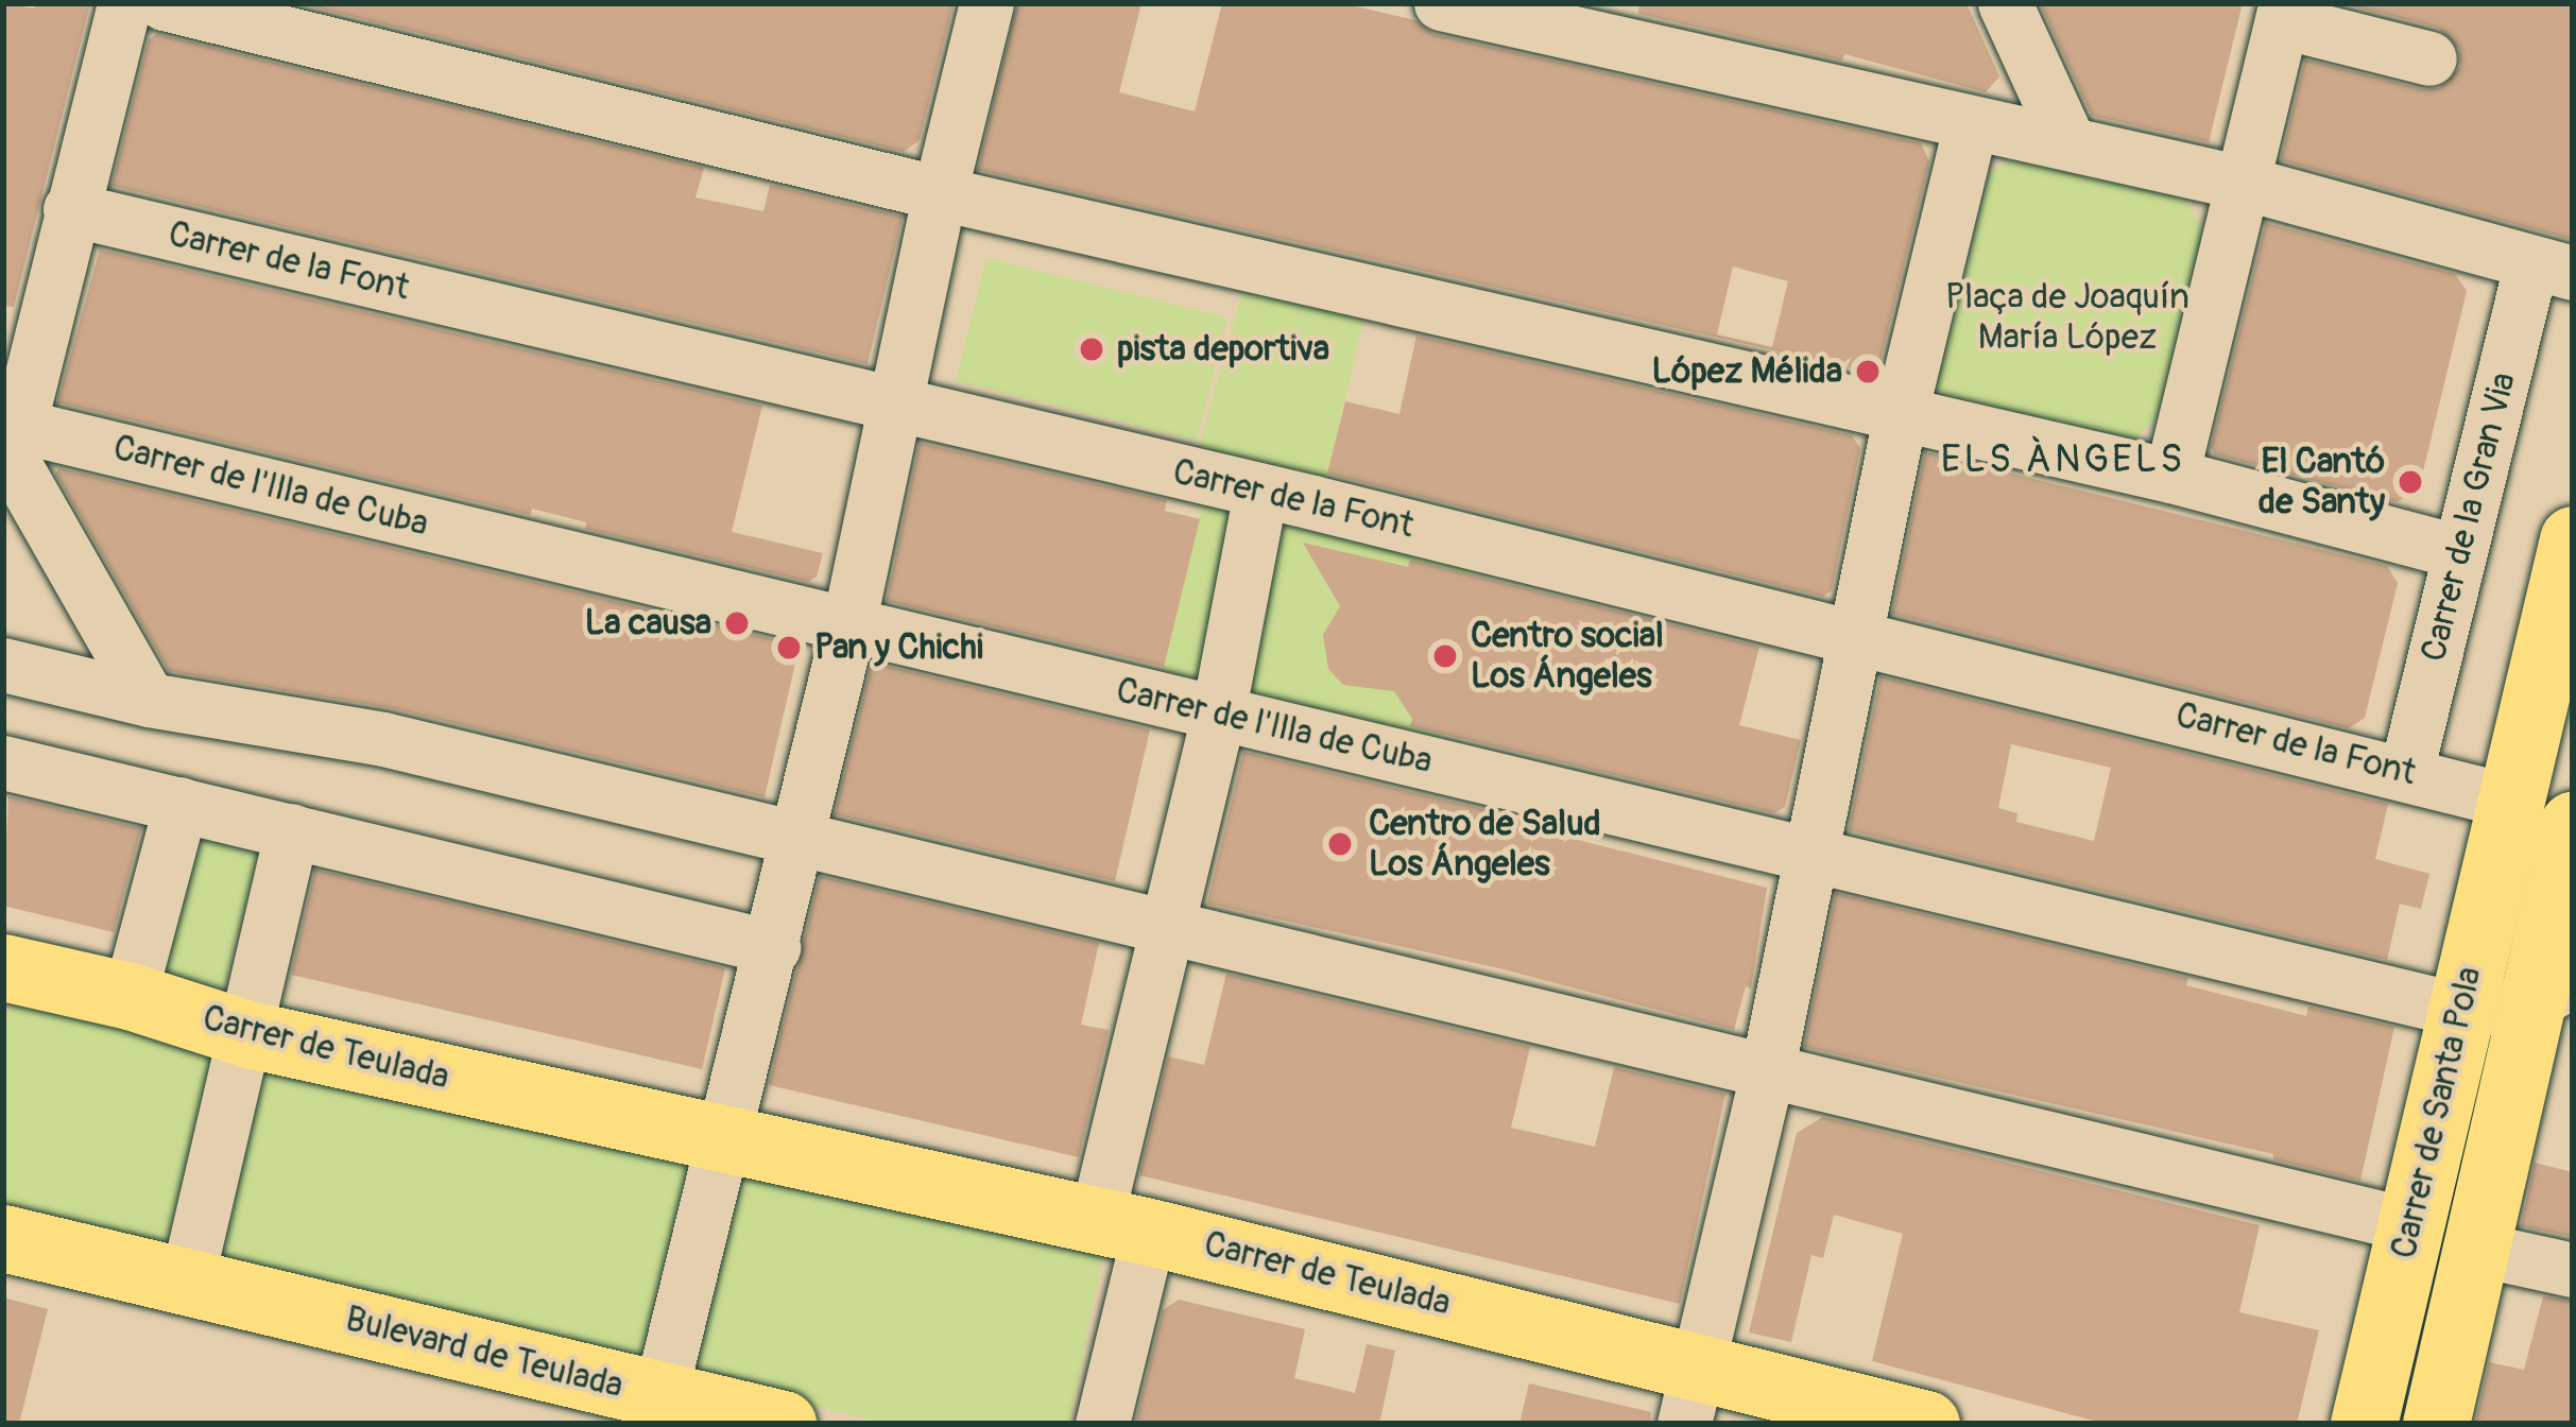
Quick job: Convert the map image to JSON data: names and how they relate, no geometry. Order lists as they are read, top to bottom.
{
  "streets": {
    "main road": ["Carrer de Teulada", "Carrer de Santa Pola", "Bulevard de Teulada"],
    "street": ["Carrer de la Font", "Carrer de l'Illa de Cuba", "Carrer de la Gran Via"]
  },
  "crossings": [
    ["Carrer de la Font", "Carrer de la Gran Via"],
    ["Carrer de la Font", "Carrer de Santa Pola"],
    ["Carrer de l'Illa de Cuba", "Carrer de Santa Pola"]
  ],
  "districts": ["ELS ÀNGELS"],
  "parks": ["Plaça de Joaquín María López"],
  "places": [
    "pista deportiva",
    "López Mélida",
    "El Cantó de Santy",
    "La causa",
    "Pan y Chichi",
    "Centro social Los Ángeles",
    "Centro de Salud Los Ángeles"
  ]
}
